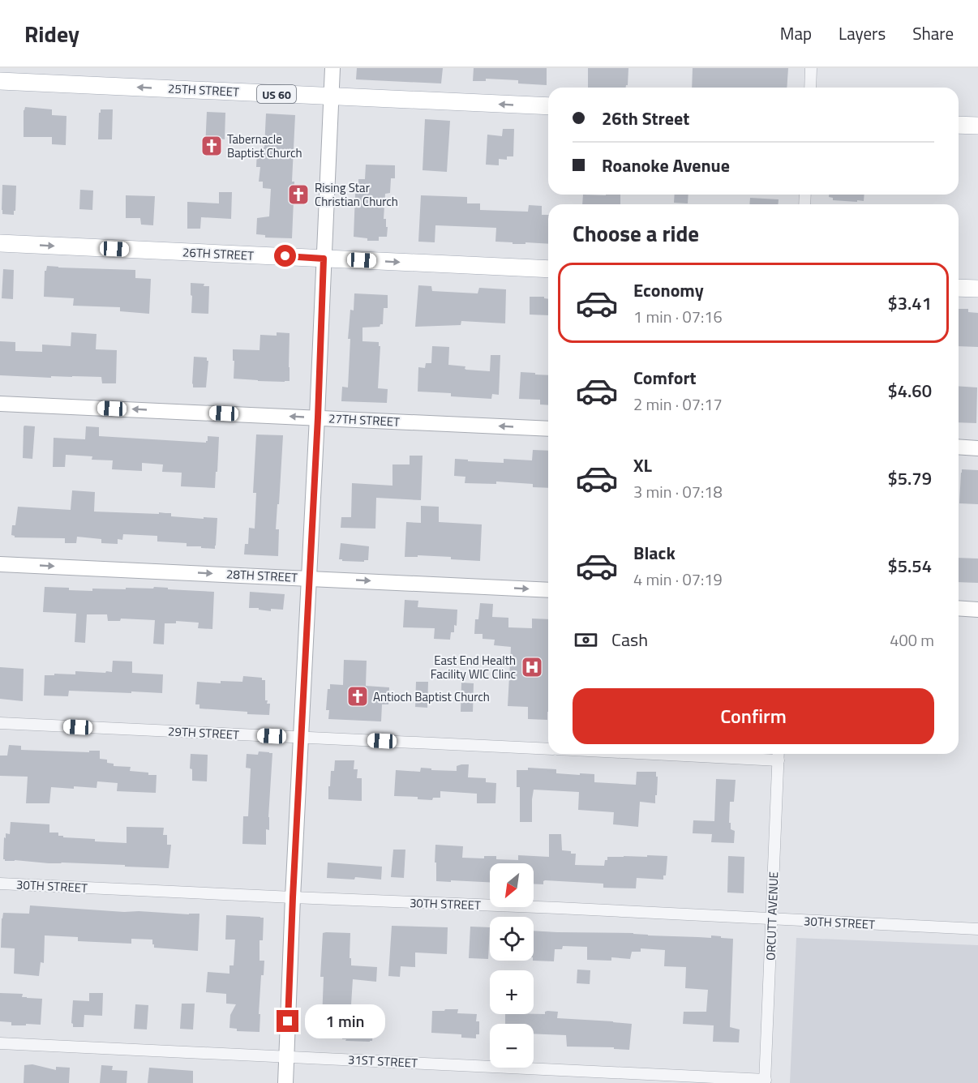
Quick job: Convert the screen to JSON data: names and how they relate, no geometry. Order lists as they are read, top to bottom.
{
  "streets": {
    "main road": [
      "25TH STREET",
      "US 60",
      "26TH STREET",
      "27TH STREET",
      "28TH STREET"
    ],
    "street": [
      "29TH STREET",
      "30TH STREET",
      "ORCUTT AVENUE",
      "31ST STREET"
    ]
  },
  "crossings": [
    ["29TH STREET", "ORCUTT AVENUE"],
    ["30TH STREET", "ORCUTT AVENUE"],
    ["ORCUTT AVENUE", "31ST STREET"]
  ],
  "one_way": [
    "25TH STREET",
    "26TH STREET",
    "27TH STREET",
    "28TH STREET"
  ],
  "places": {
    "church": ["Tabernacle Baptist Church", "Rising Star Christian Church", "Antioch Baptist Church"],
    "hospital": ["East End Health Facility WIC Clinc"]
  },
  "north": "bottom left",
  "page": {
    "header": "Ridey",
    "nav": ["Map", "Layers", "Share"],
    "banner": ["26th Street", "Roanoke Avenue"],
    "heading": "Choose a ride",
    "list": [
      {
        "name": "Economy",
        "note": "1 min · 07:16",
        "value": "$3.41"
      },
      {
        "name": "Comfort",
        "note": "2 min · 07:17",
        "value": "$4.60"
      },
      {
        "name": "XL",
        "note": "3 min · 07:18",
        "value": "$5.79"
      },
      {
        "name": "Black",
        "note": "4 min · 07:19",
        "value": "$5.54"
      }
    ],
    "pay": ["Cash", "400 m"],
    "buttons": "Confirm",
    "map_buttons": ["+", "−"],
    "bubble": "1 min"
  }
}
